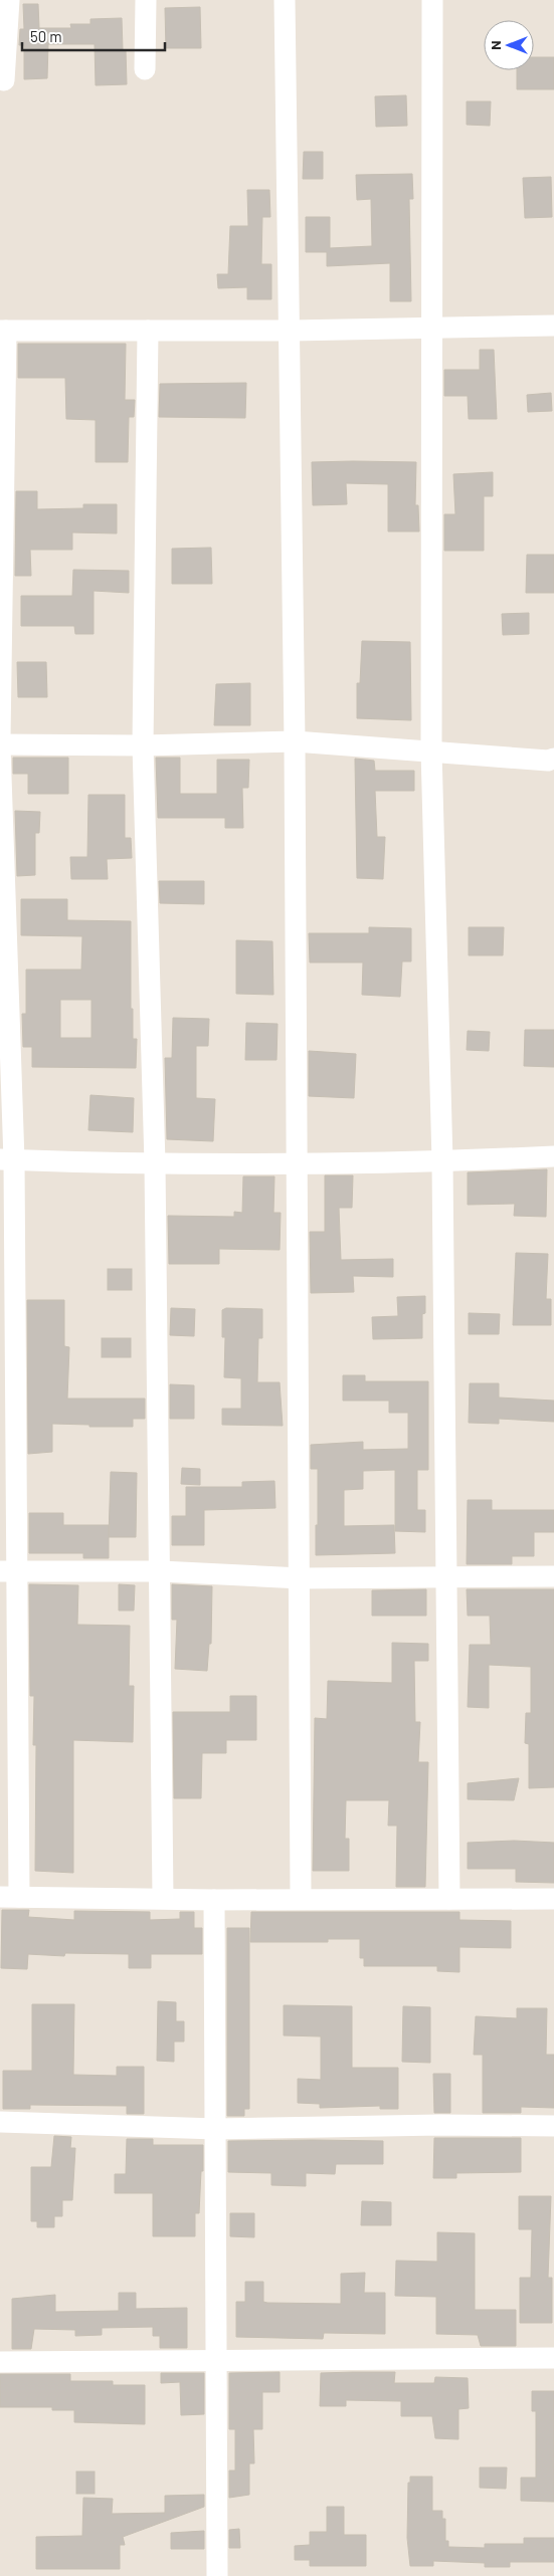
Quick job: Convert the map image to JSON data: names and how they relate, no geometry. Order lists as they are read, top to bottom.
{
  "scale_bar": "50 m",
  "north": "left"
}
